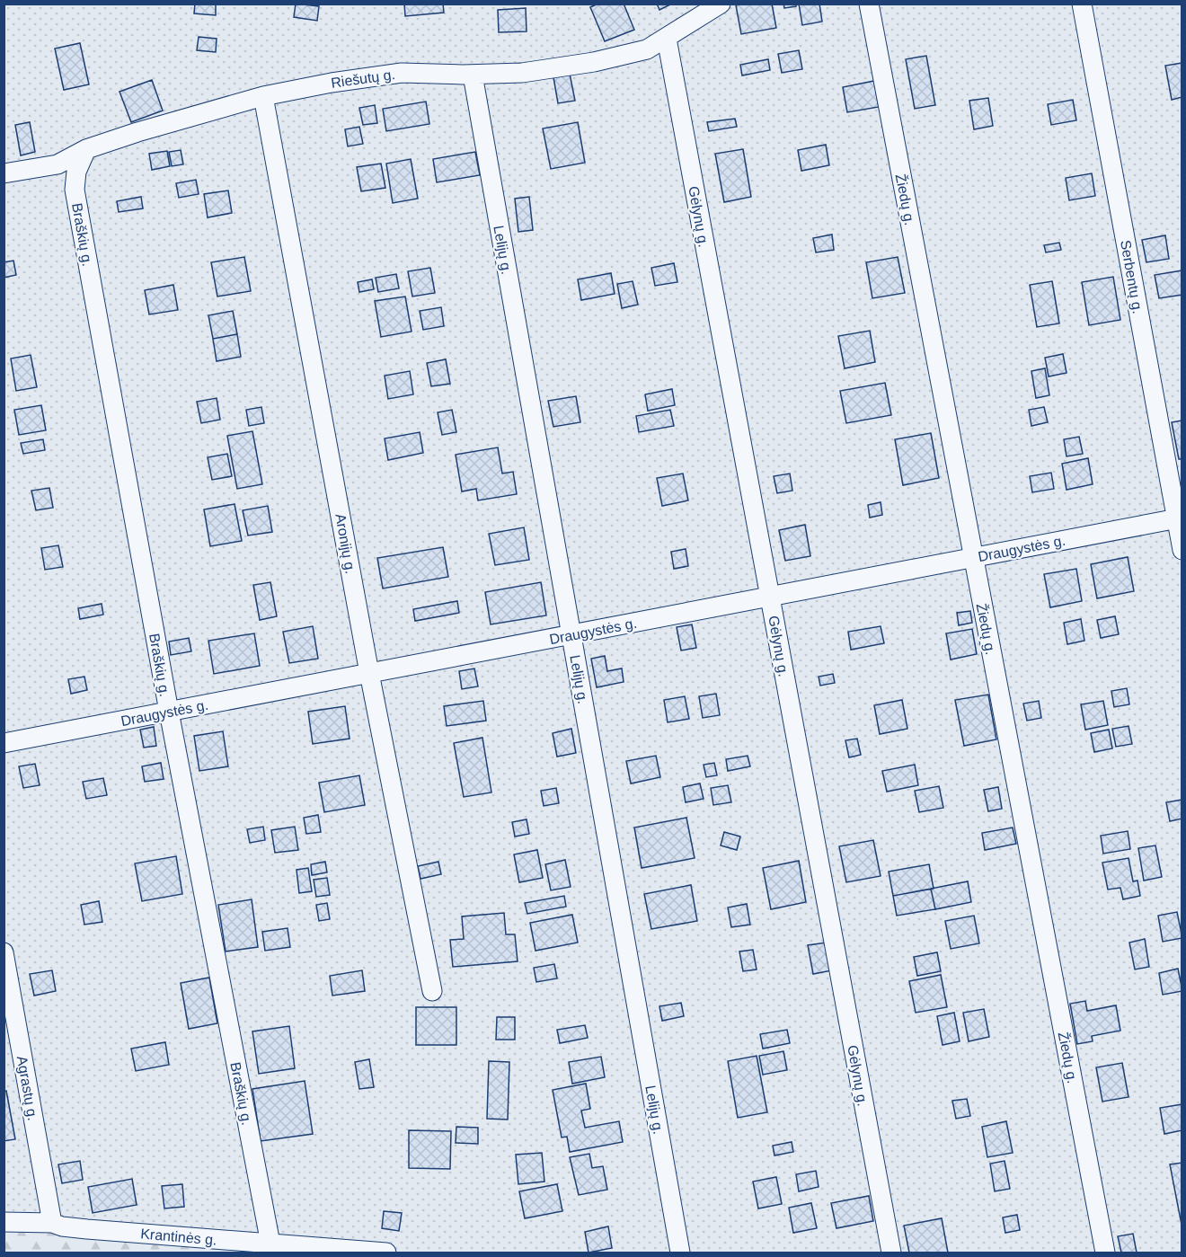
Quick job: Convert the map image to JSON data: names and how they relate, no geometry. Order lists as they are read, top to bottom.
{
  "streets": {
    "street": [
      "Riešutų g.",
      "Žiedų g.",
      "Gėlynų g.",
      "Braškių g.",
      "Lelijų g.",
      "Serbentų g.",
      "Aronijų g.",
      "Draugystės g.",
      "Agrastų g.",
      "Krantinės g."
    ]
  },
  "crossings": [
    ["Riešutų g.", "Gėlynų g."],
    ["Riešutų g.", "Braškių g."],
    ["Riešutų g.", "Lelijų g."],
    ["Riešutų g.", "Aronijų g."],
    ["Žiedų g.", "Draugystės g."],
    ["Gėlynų g.", "Draugystės g."],
    ["Braškių g.", "Draugystės g."],
    ["Braškių g.", "Krantinės g."],
    ["Lelijų g.", "Draugystės g."],
    ["Serbentų g.", "Draugystės g."],
    ["Aronijų g.", "Draugystės g."],
    ["Agrastų g.", "Krantinės g."]
  ]
}
